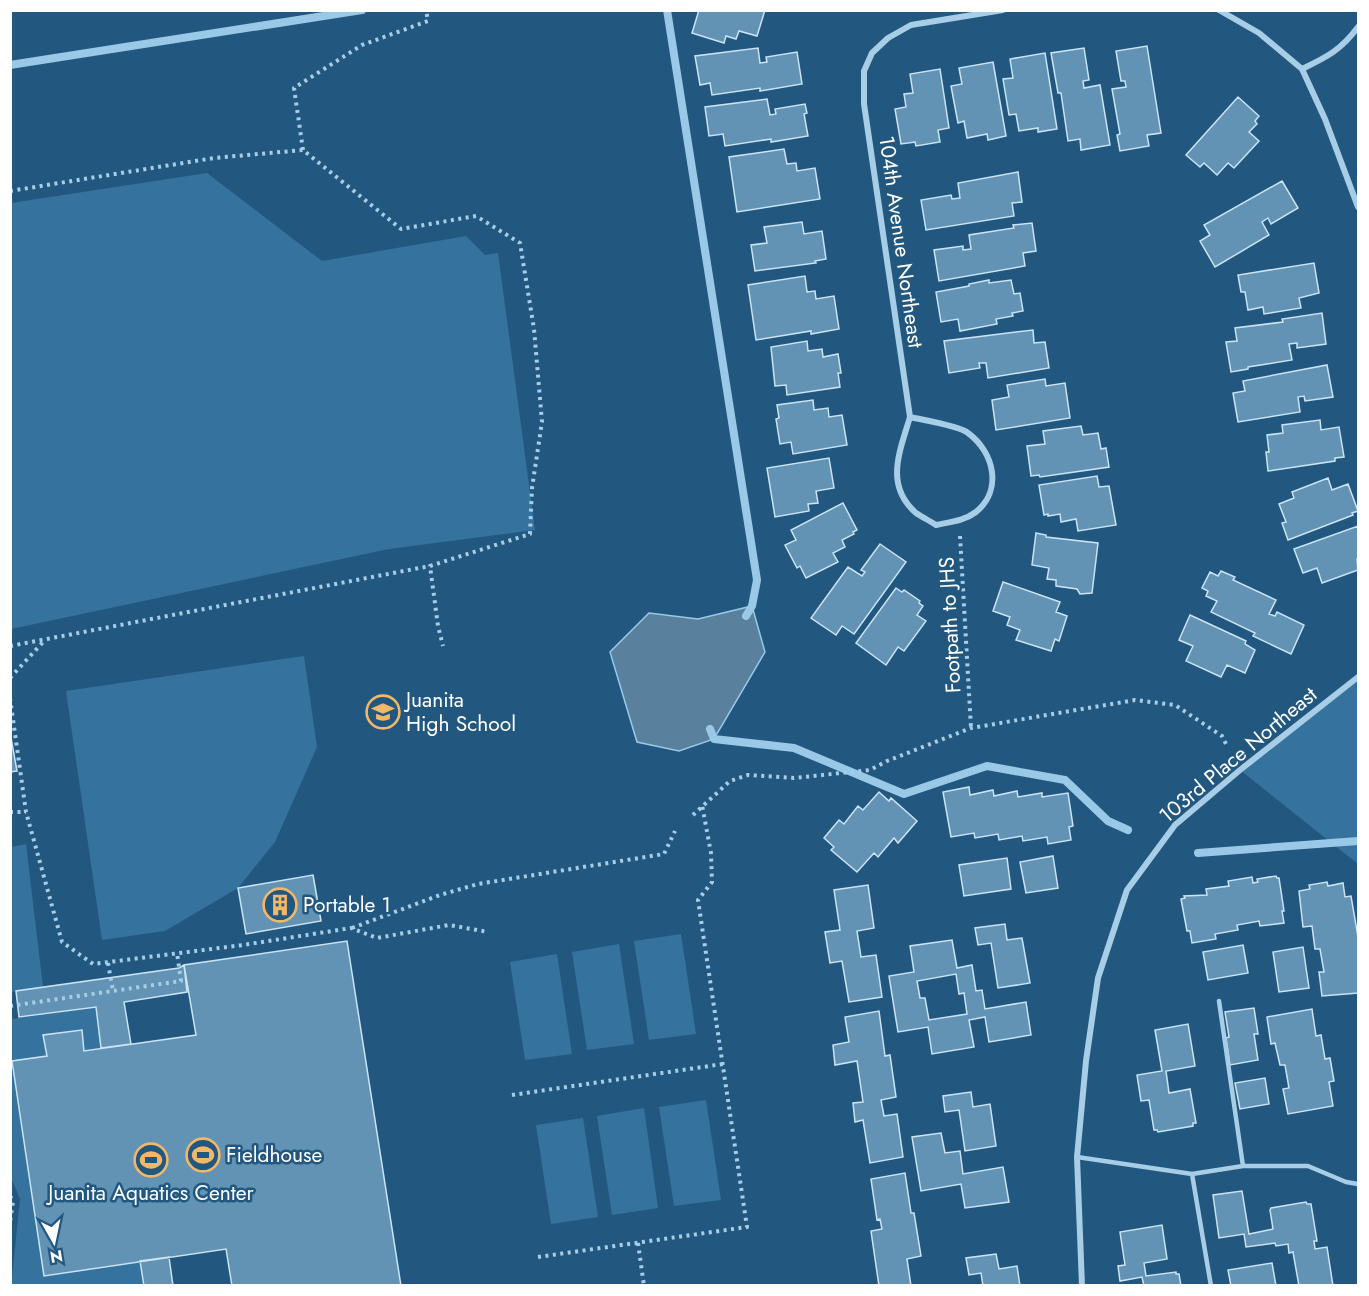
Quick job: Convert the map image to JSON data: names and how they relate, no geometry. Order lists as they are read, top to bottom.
{
  "streets": {
    "street": ["104th Avenue Northeast", "103rd Place Northeast"],
    "path": ["Footpath to JHS"]
  },
  "crossings": [
    ["104th Avenue Northeast", "Footpath to JHS"]
  ],
  "places": {
    "school or university": ["Juanita High School"],
    "building": ["Portable 1"],
    "sports": ["Fieldhouse", "Juanita Aquatics Center"]
  },
  "north": "bottom"
}
